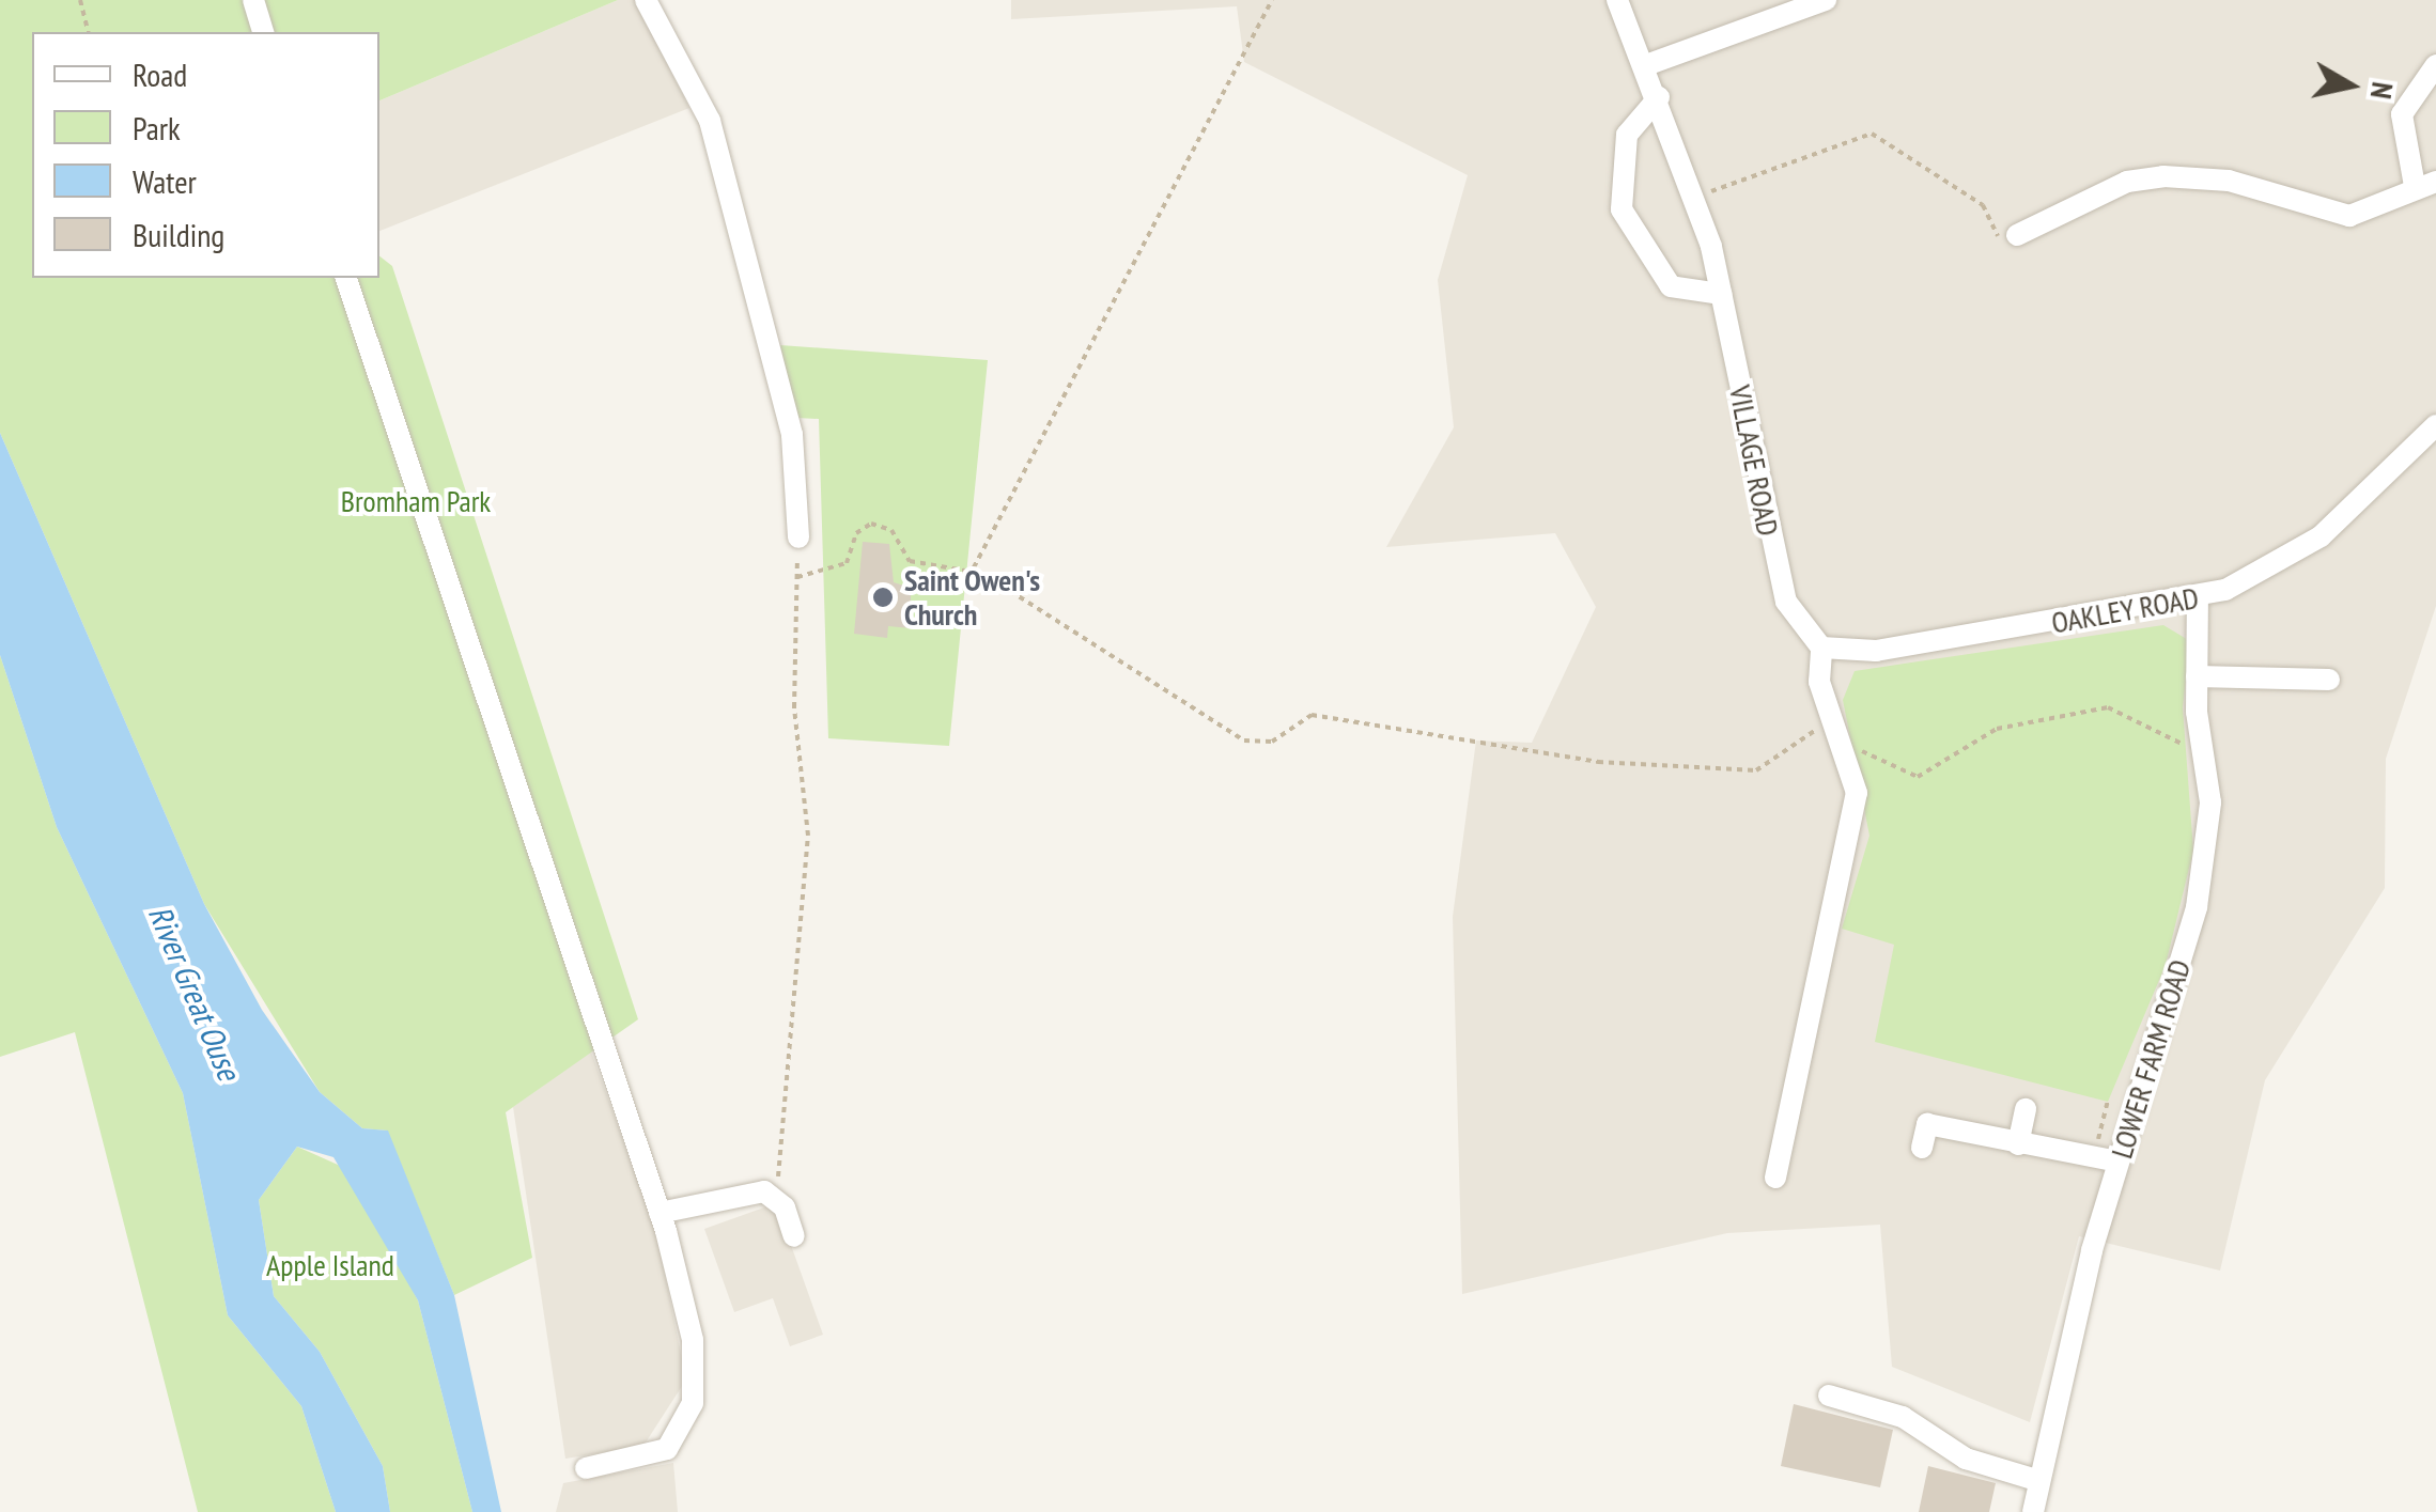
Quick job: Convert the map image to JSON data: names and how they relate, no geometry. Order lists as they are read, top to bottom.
{
  "streets": {
    "street": ["VILLAGE ROAD", "OAKLEY ROAD", "LOWER FARM ROAD"]
  },
  "crossings": [
    ["VILLAGE ROAD", "OAKLEY ROAD"],
    ["OAKLEY ROAD", "LOWER FARM ROAD"]
  ],
  "water": ["River Great Ouse"],
  "parks": ["Bromham Park", "Apple Island"],
  "places": ["Saint Owen's Church"],
  "legend": [
    "Road",
    "Park",
    "Water",
    "Building"
  ],
  "north": "right"
}
